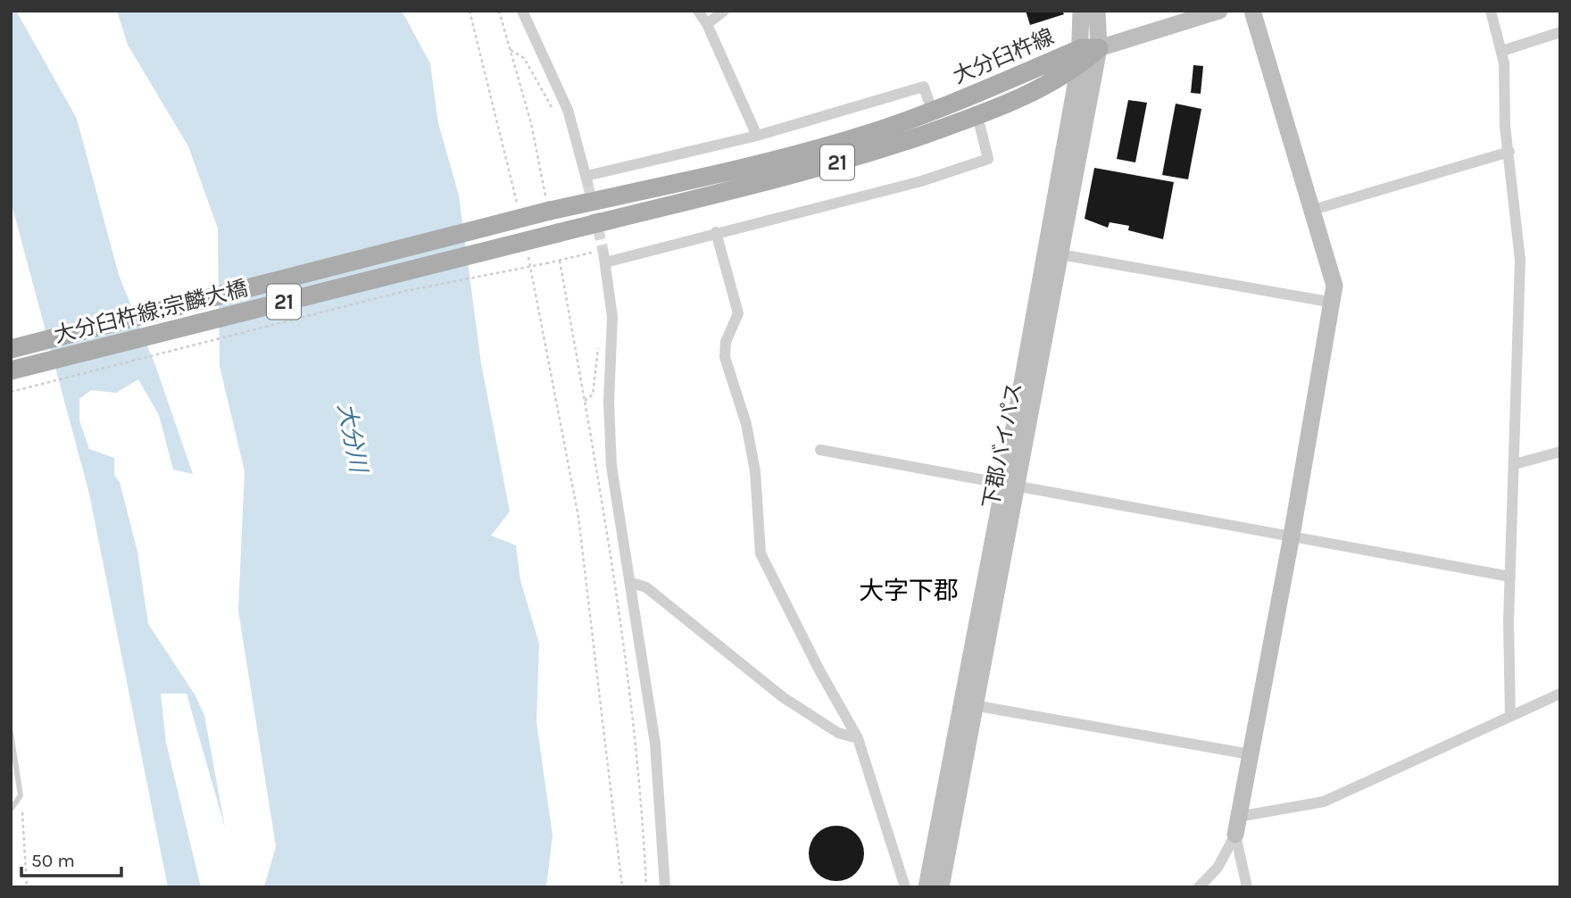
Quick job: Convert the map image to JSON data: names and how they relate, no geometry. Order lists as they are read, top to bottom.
{
  "streets": {
    "main road": ["大分臼杵線", "21", "大分臼杵線;宗麟大橋"],
    "street": ["下郡バイパス"]
  },
  "crossings": [
    ["大分臼杵線", "大分臼杵線;宗麟大橋"],
    ["大分臼杵線", "下郡バイパス"]
  ],
  "districts": ["大字下郡"],
  "water": ["大分川"],
  "scale_bar": "50 m"
}
